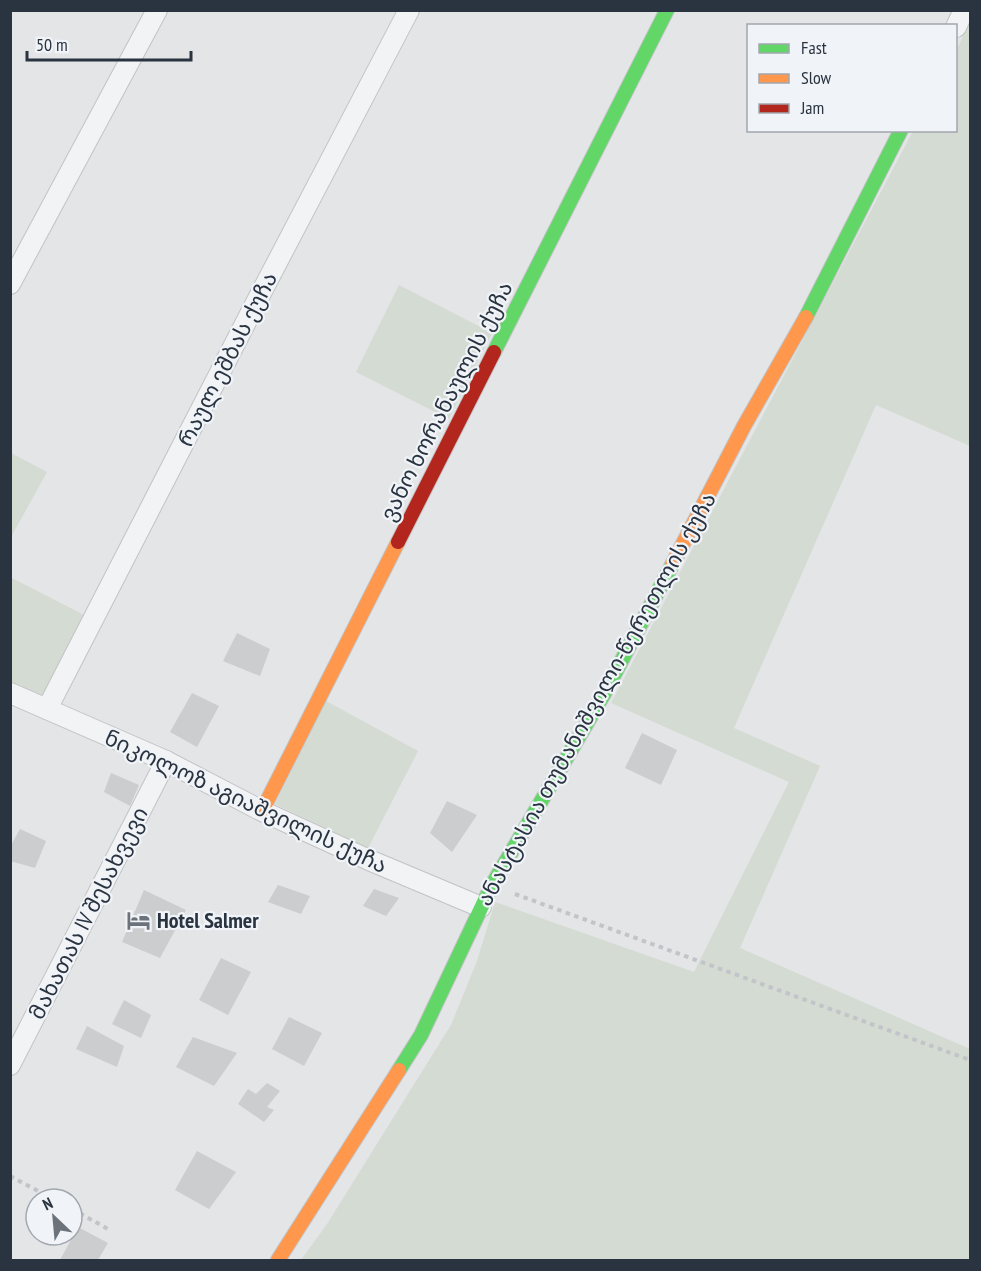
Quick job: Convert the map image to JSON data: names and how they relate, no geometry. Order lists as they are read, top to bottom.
{
  "streets": {
    "street": [
      "რაულ ეშბას ქუჩა",
      "ვანო ხორანაულის ქუჩა",
      "ანასტასია თუმანიშვილი-წერეთლის ქუჩა",
      "ნიკოლოზ აგიაშვილის ქუჩა",
      "მახათას IV შესახვევი"
    ]
  },
  "crossings": [
    ["რაულ ეშბას ქუჩა", "ნიკოლოზ აგიაშვილის ქუჩა"],
    ["ვანო ხორანაულის ქუჩა", "ნიკოლოზ აგიაშვილის ქუჩა"],
    ["ანასტასია თუმანიშვილი-წერეთლის ქუჩა", "ნიკოლოზ აგიაშვილის ქუჩა"],
    ["ნიკოლოზ აგიაშვილის ქუჩა", "მახათას IV შესახვევი"]
  ],
  "places": {
    "hotel": ["Hotel Salmer"]
  },
  "legend": ["Fast", "Slow", "Jam"],
  "scale_bar": "50 m",
  "north": "top left"
}
